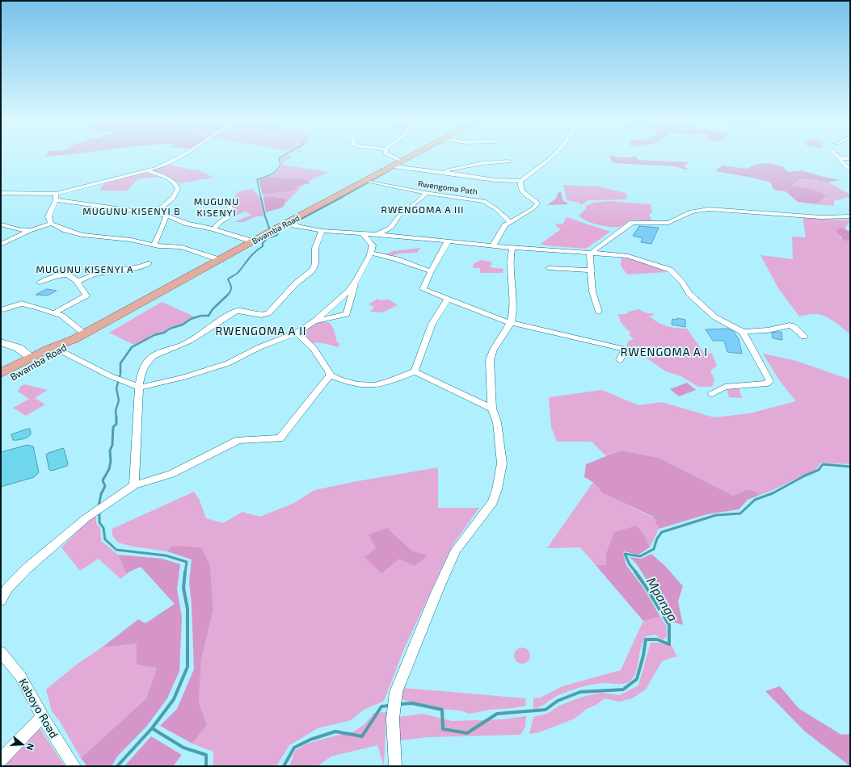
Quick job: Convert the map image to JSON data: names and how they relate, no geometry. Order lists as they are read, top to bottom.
{
  "streets": {
    "main road": ["Bwamba Road"],
    "street": ["Rwengoma Path", "Kaboyo Road"]
  },
  "crossings": [
    ["Rwengoma Path", "Bwamba Road"]
  ],
  "districts": [
    "MUGUNU KISENYI",
    "RWENGOMA A III",
    "MUGUNU KISENYI B",
    "MUGUNU KISENYI A",
    "RWENGOMA A II",
    "RWENGOMA A I"
  ],
  "water": ["Mpanga"],
  "north": "right"
}
